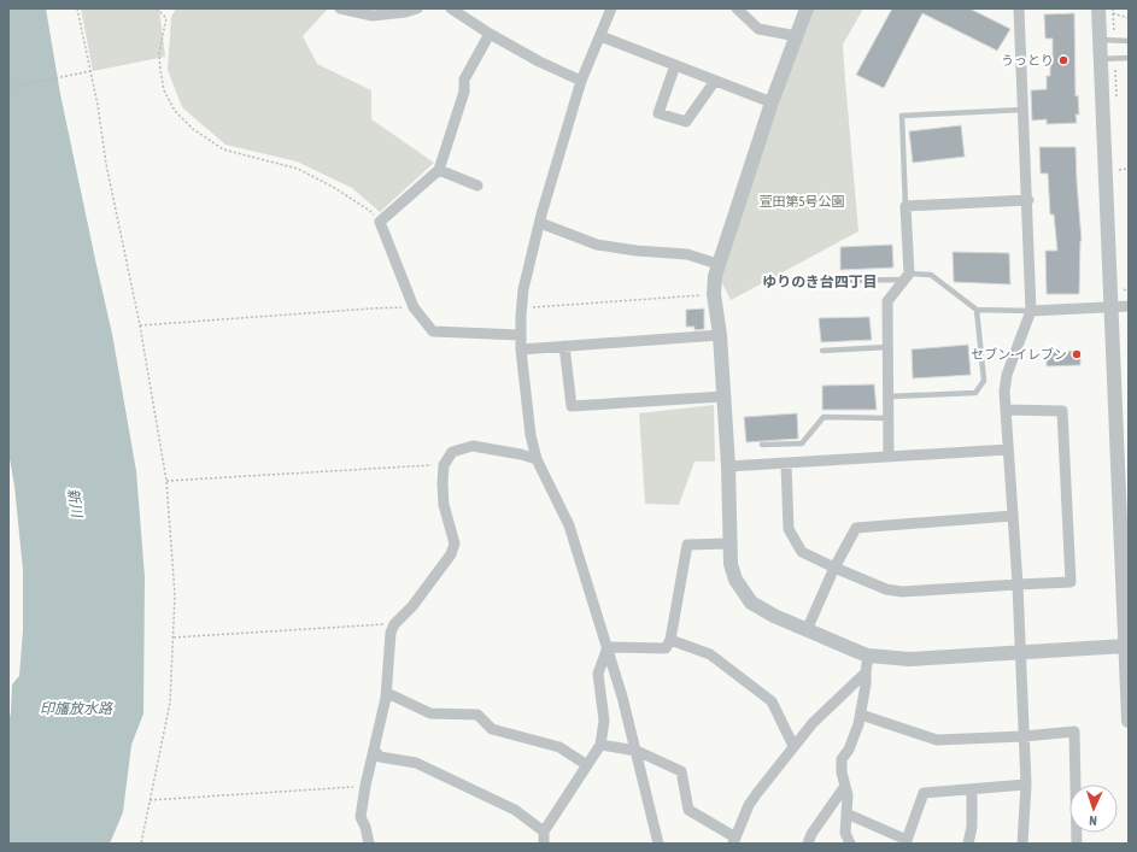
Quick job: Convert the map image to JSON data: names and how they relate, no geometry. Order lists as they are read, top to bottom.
{
  "districts": ["ゆりのき台四丁目"],
  "water": ["新川", "印旛放水路"],
  "parks": ["萱田第5号公園"],
  "places": ["うっとり", "セブン-イレブン"],
  "north": "bottom"
}
